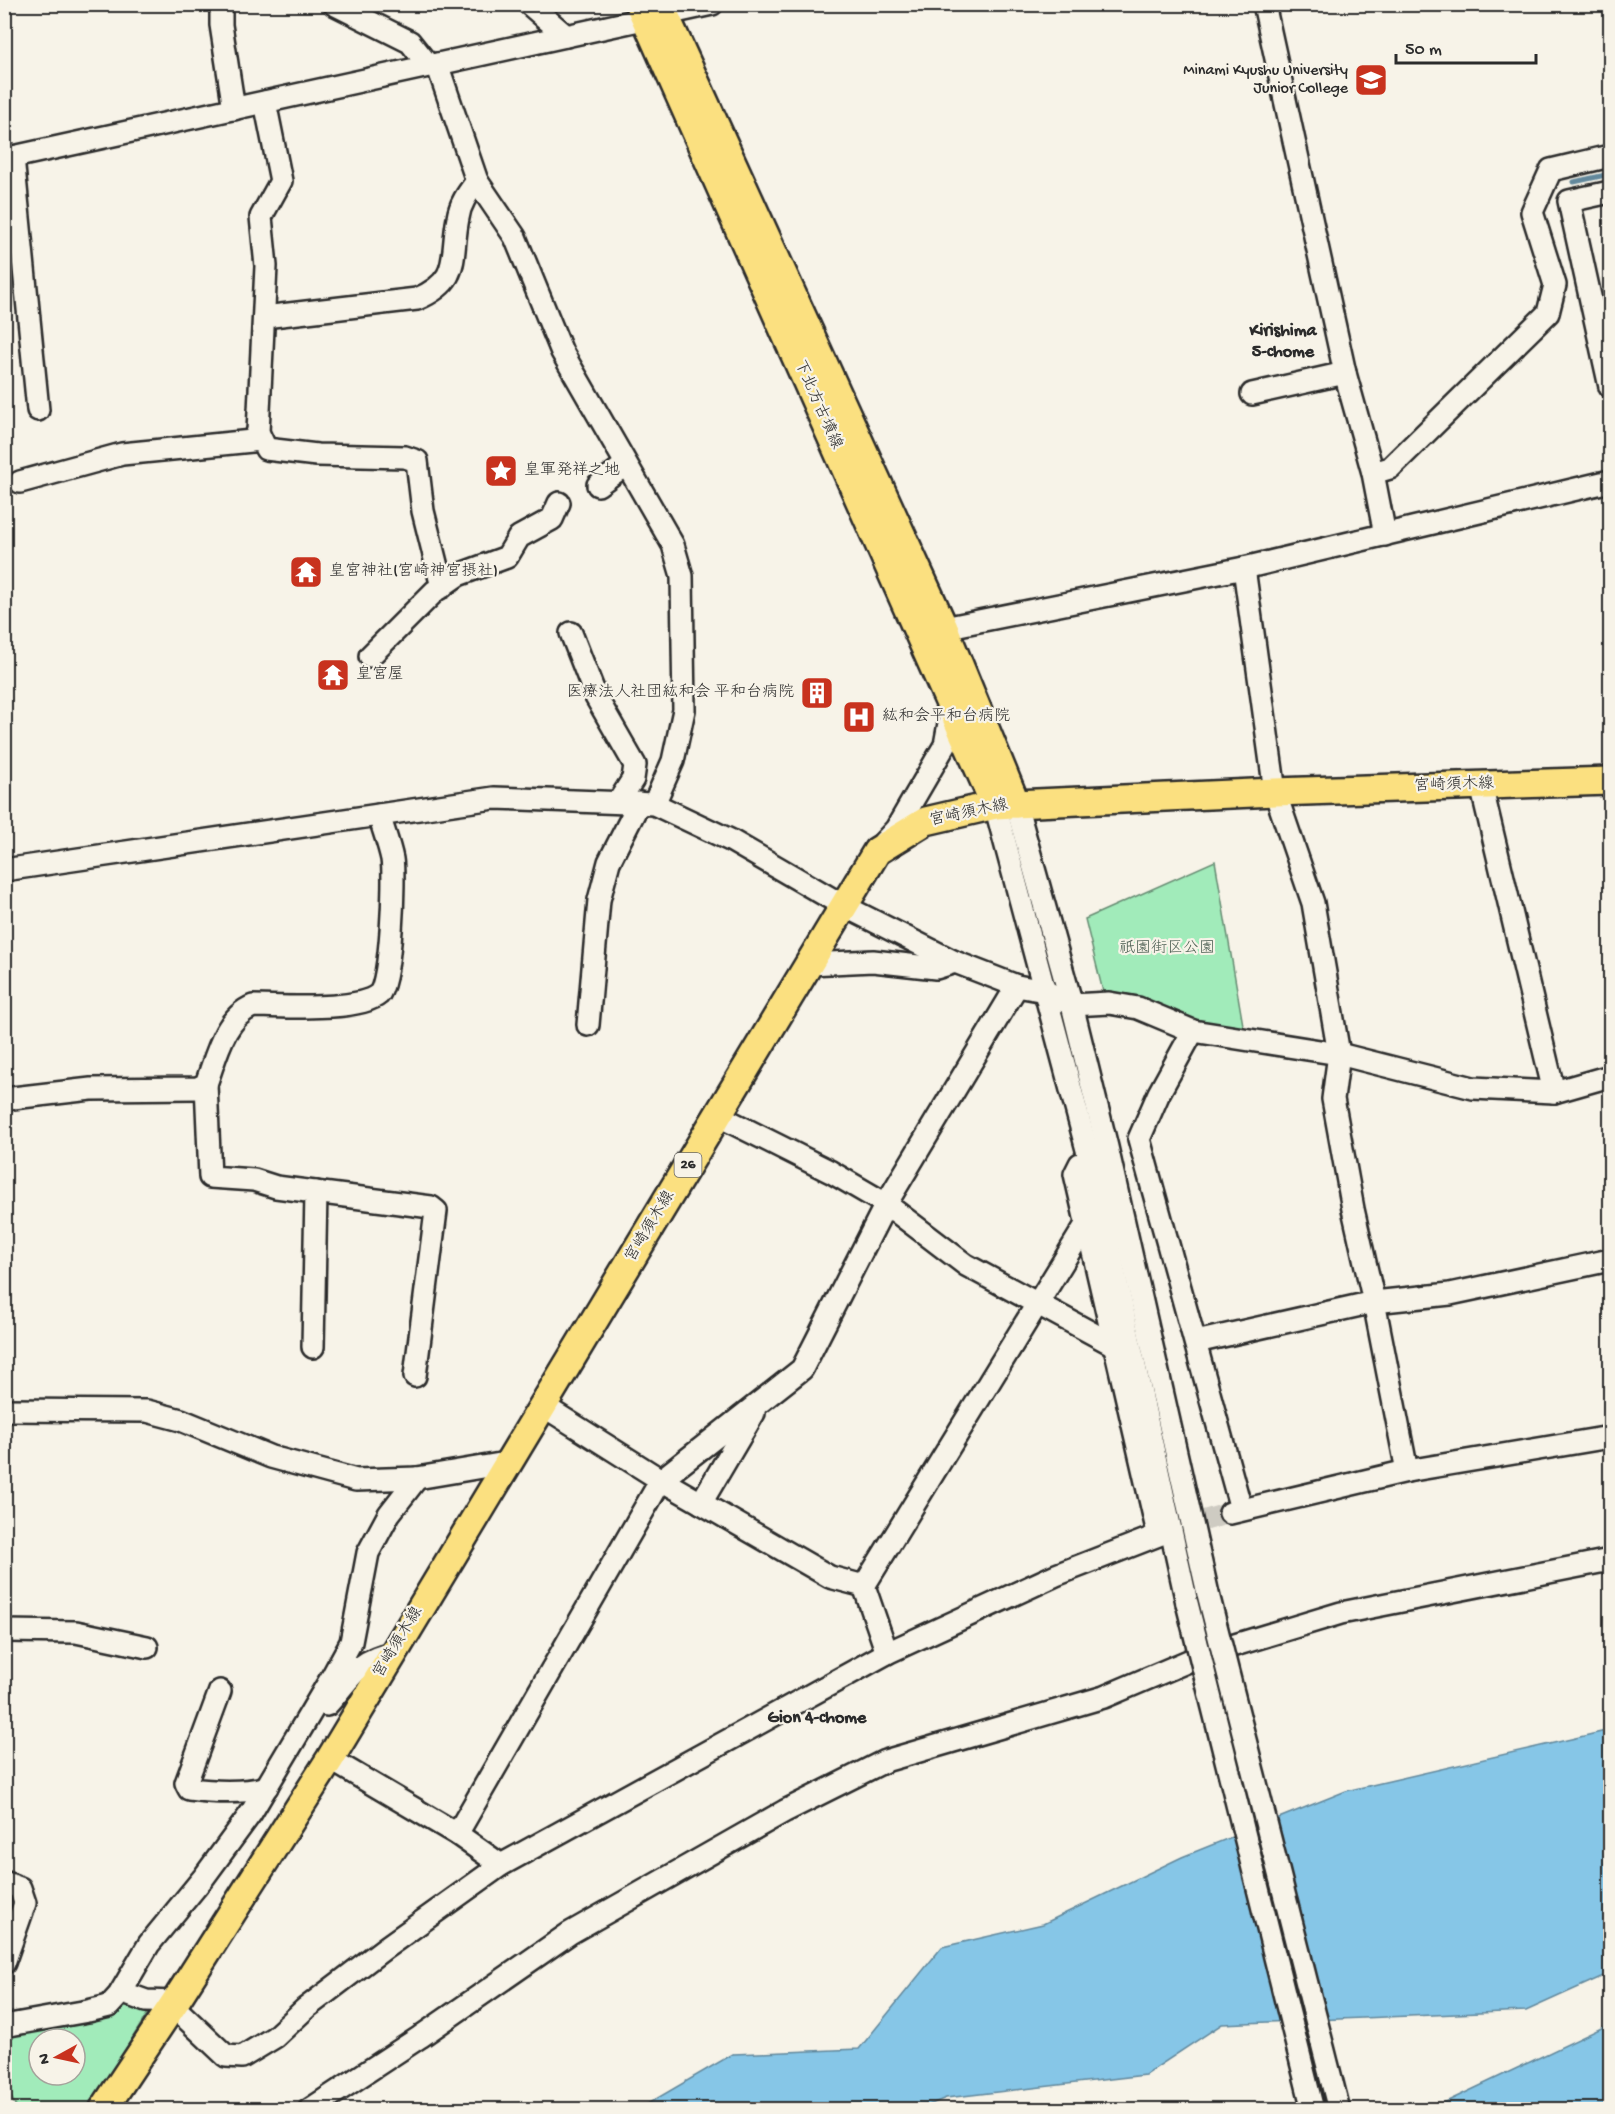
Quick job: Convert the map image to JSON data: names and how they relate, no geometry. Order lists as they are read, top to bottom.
{
  "streets": {
    "main road": ["下北方古墳線", "宮崎須木線", "26"]
  },
  "crossings": [
    ["下北方古墳線", "宮崎須木線"]
  ],
  "districts": ["Kirishima 5-chome", "Gion 4-chome"],
  "parks": ["祇園街区公園"],
  "places": {
    "school or university": ["Minami Kyushu University Junior College"],
    "place": ["皇軍発祥之地"],
    "temple": ["皇宮神社(宮崎神宮摂社)", "皇宮屋"],
    "building": ["医療法人社団紘和会 平和台病院"],
    "hospital": ["紘和会平和台病院"]
  },
  "scale_bar": "50 m",
  "north": "left"
}
